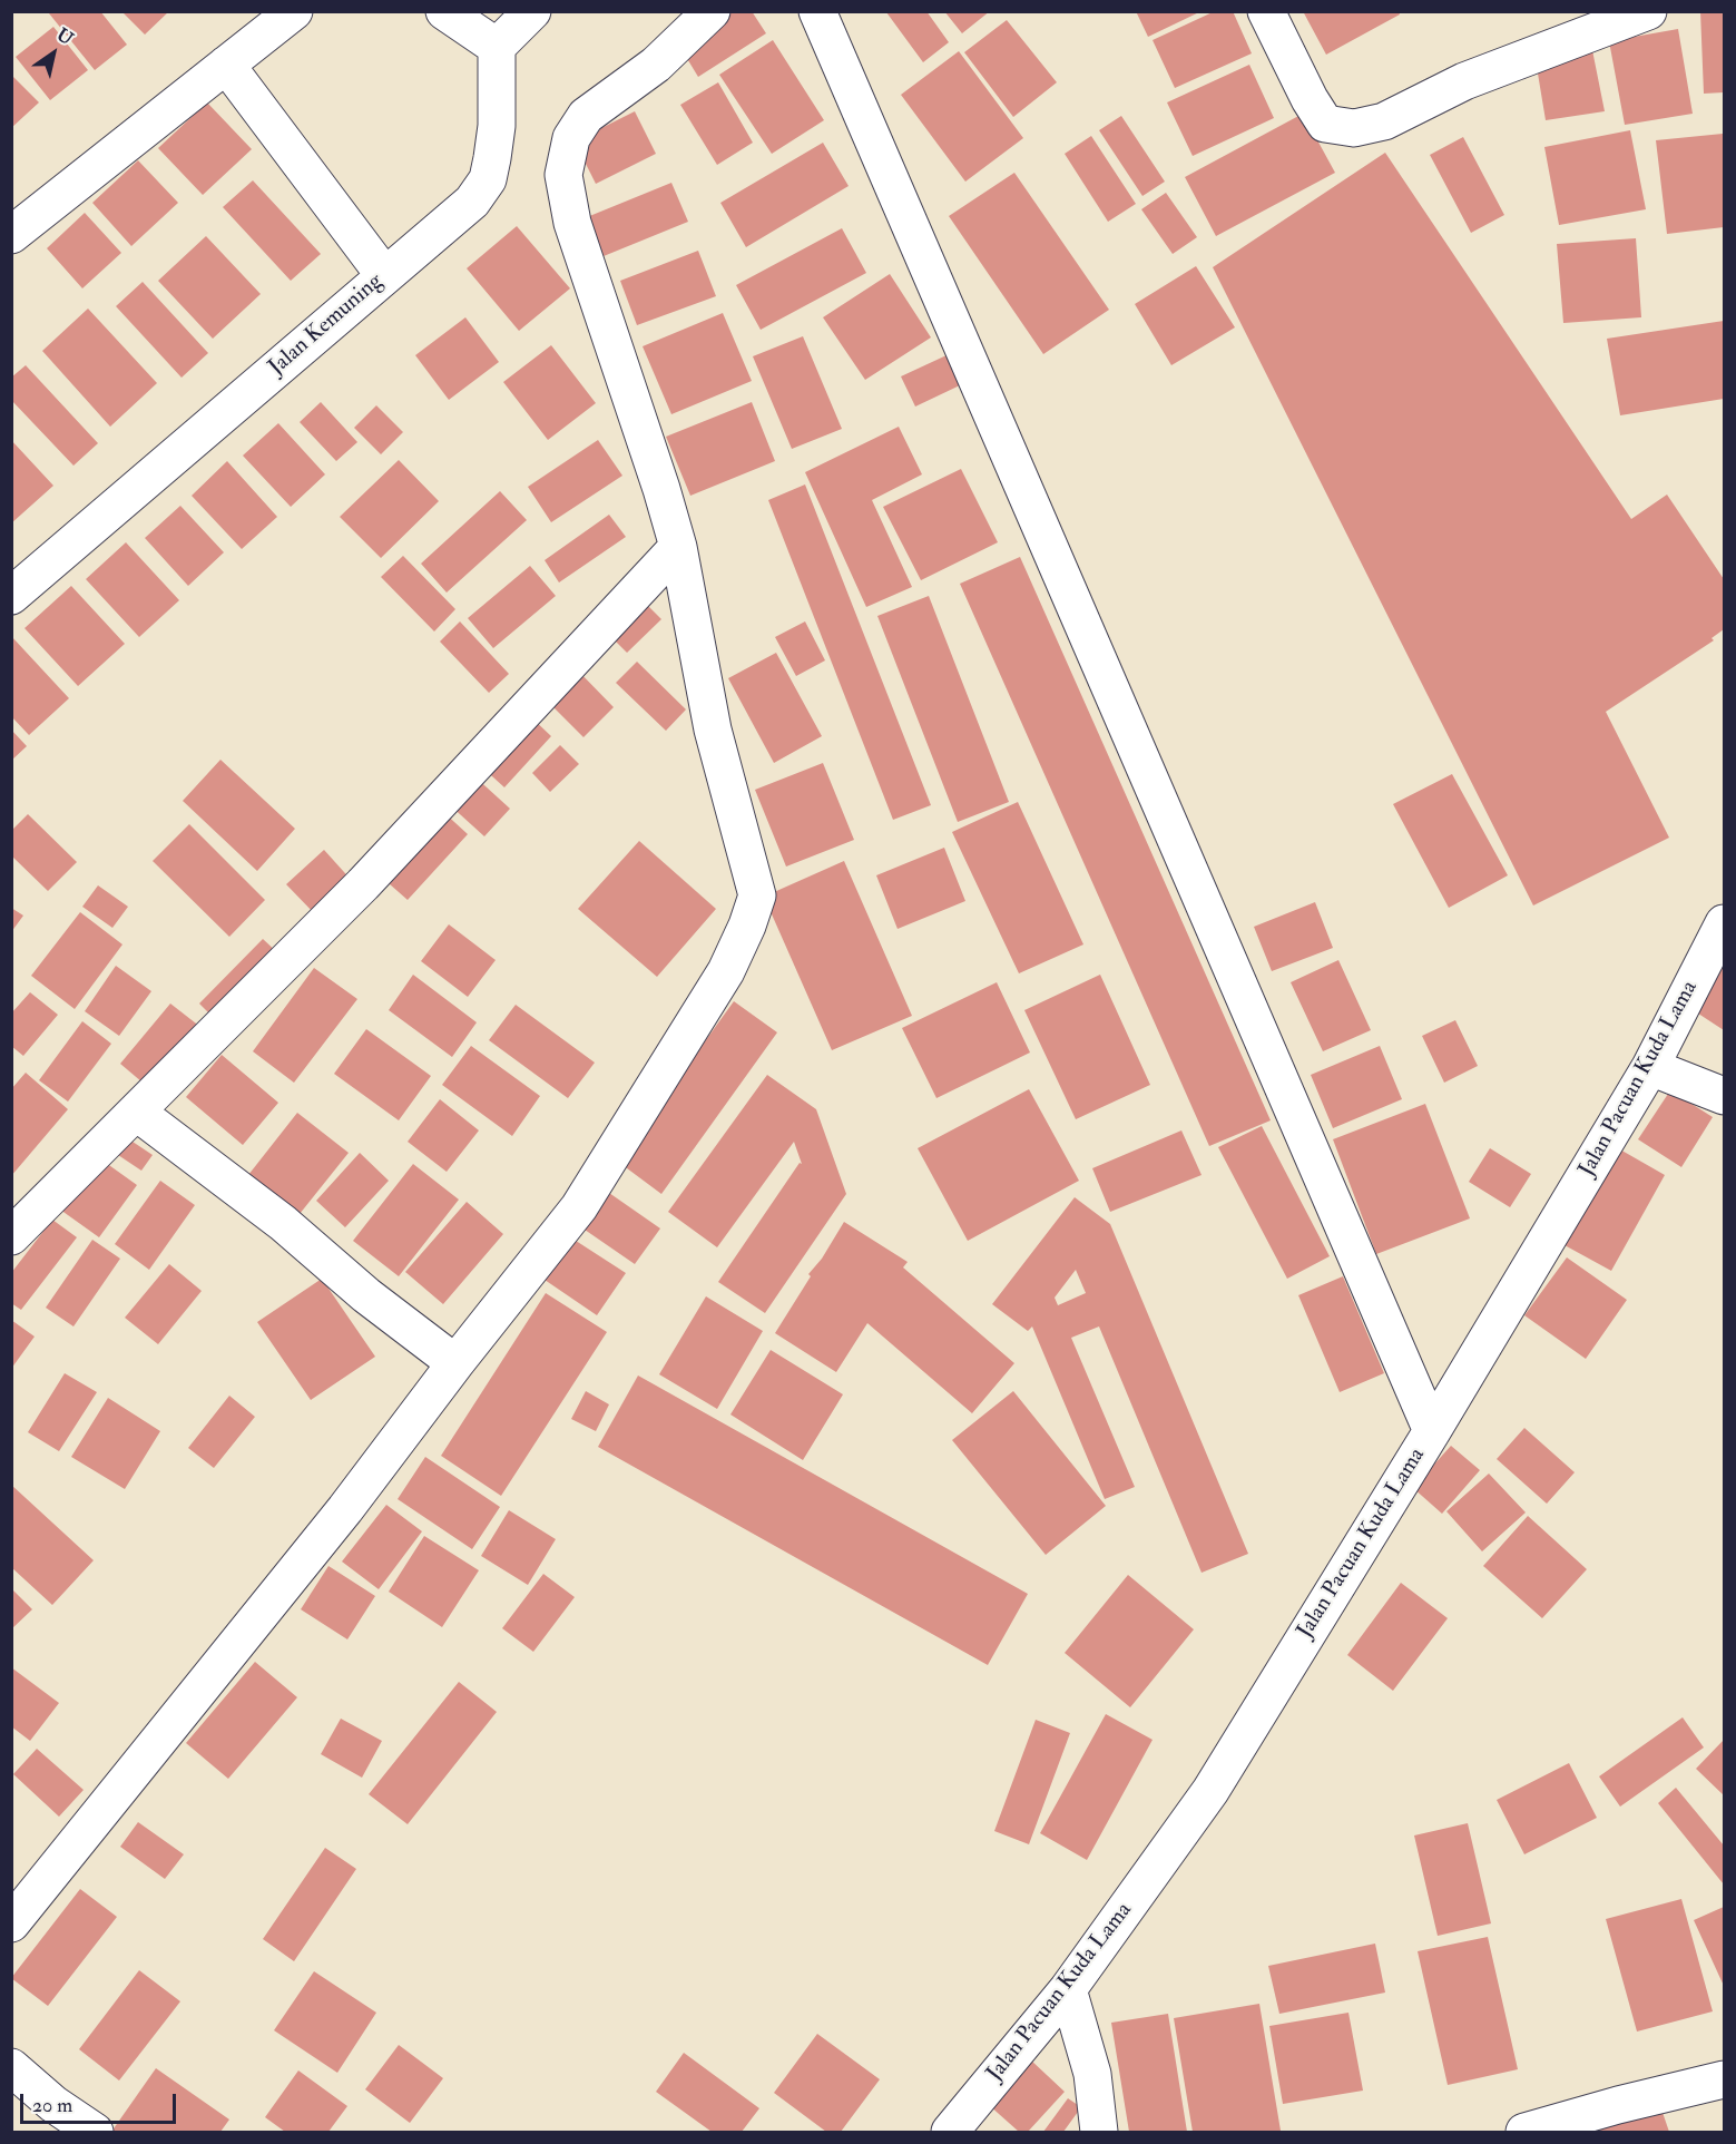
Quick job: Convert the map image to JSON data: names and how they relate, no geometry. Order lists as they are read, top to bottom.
{
  "streets": {
    "street": ["Jalan Kemuning", "Jalan Pacuan Kuda Lama"]
  },
  "scale_bar": "20 m",
  "north": "top right"
}
